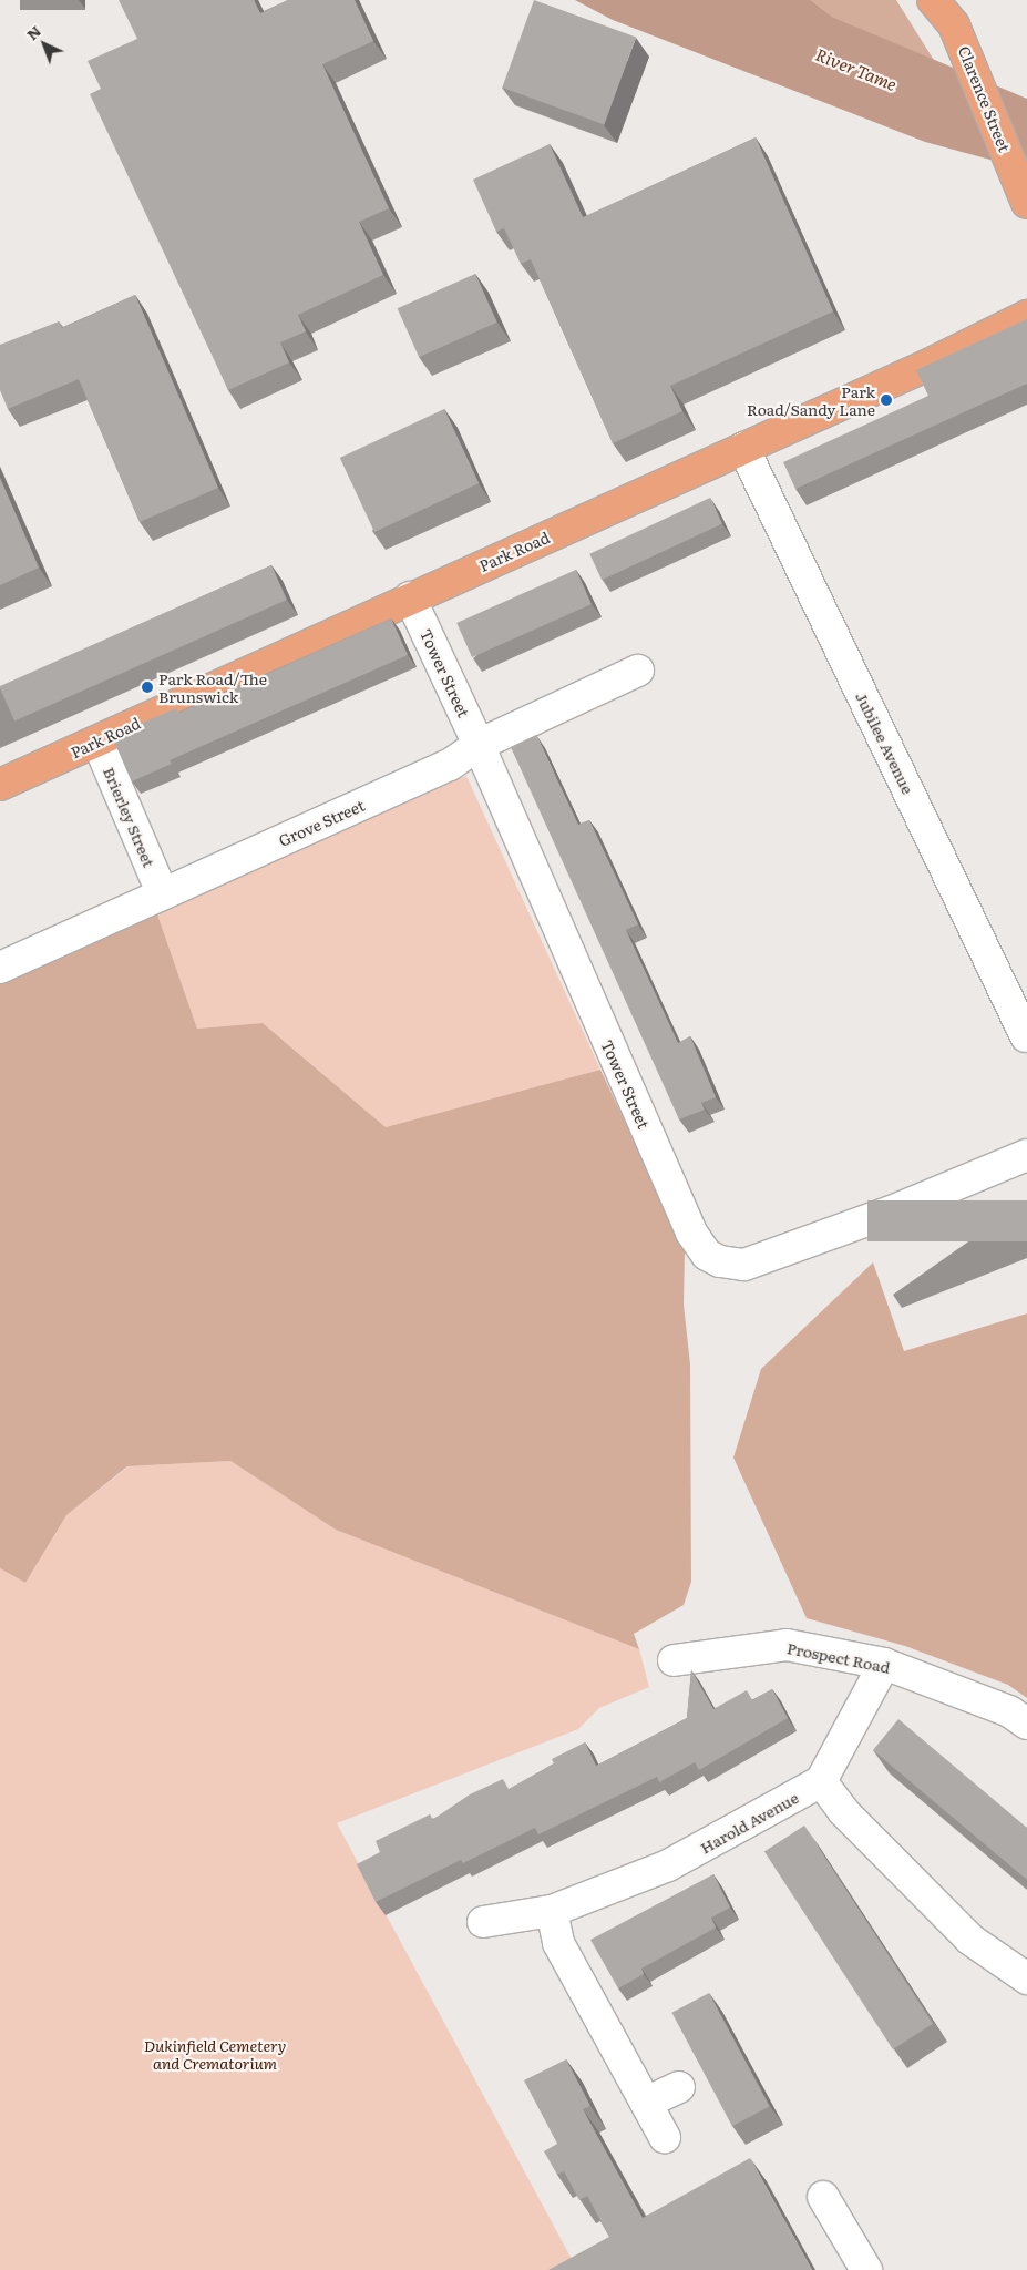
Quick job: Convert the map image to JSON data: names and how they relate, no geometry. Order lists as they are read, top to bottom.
{
  "streets": {
    "main road": ["Clarence Street", "Park Road"],
    "street": [
      "Tower Street",
      "Jubilee Avenue",
      "Brierley Street",
      "Grove Street",
      "Prospect Road",
      "Harold Avenue"
    ]
  },
  "crossings": [
    ["Park Road", "Tower Street"],
    ["Park Road", "Jubilee Avenue"],
    ["Park Road", "Brierley Street"],
    ["Tower Street", "Grove Street"],
    ["Brierley Street", "Grove Street"]
  ],
  "water": ["River Tame"],
  "parks": ["Dukinfield Cemetery and Crematorium"],
  "places": ["Park Road/Sandy Lane", "Park Road/The Brunswick"],
  "north": "top left"
}
